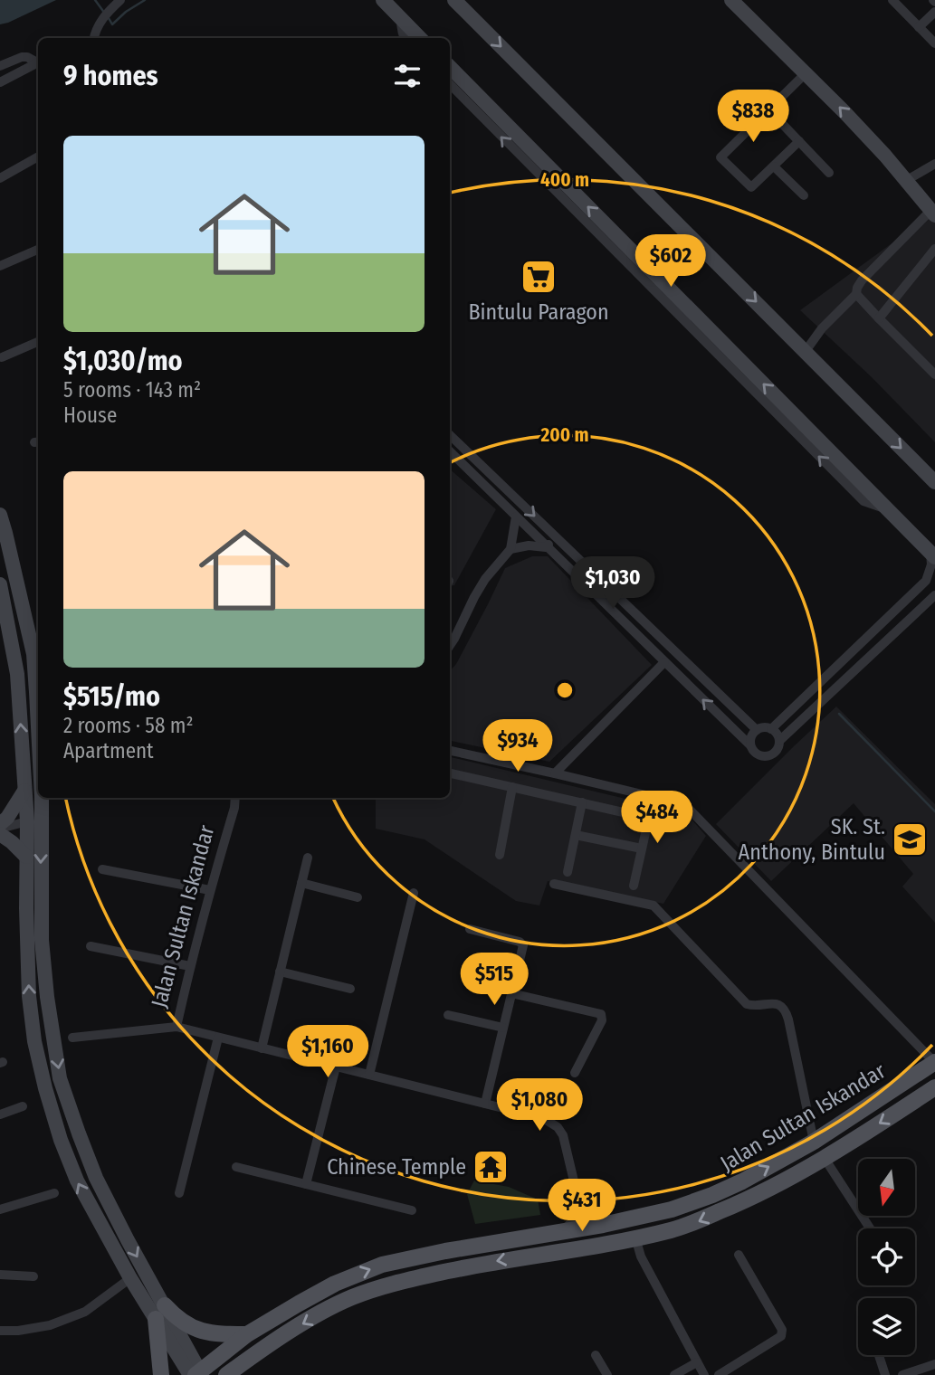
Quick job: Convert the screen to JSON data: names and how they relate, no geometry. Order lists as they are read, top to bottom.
{
  "streets": {
    "main road": ["Jalan Sultan Iskandar"]
  },
  "places": {
    "supermarket": ["Bintulu Paragon"],
    "school or university": ["SK. St. Anthony, Bintulu"],
    "temple": ["Chinese Temple"]
  },
  "north": "bottom",
  "page": {
    "heading": "9 homes",
    "price": [
      "$838",
      "$602",
      "$1,030",
      "$934",
      "$484",
      "$515",
      "$1,160",
      "$1,080",
      "$431"
    ],
    "list": [
      {
        "name": "$1,030/mo",
        "note": "5 rooms · 143 m² · House"
      },
      {
        "name": "$515/mo",
        "note": "2 rooms · 58 m² · Apartment"
      }
    ]
  },
  "rings": ["400 m", "200 m"]
}
